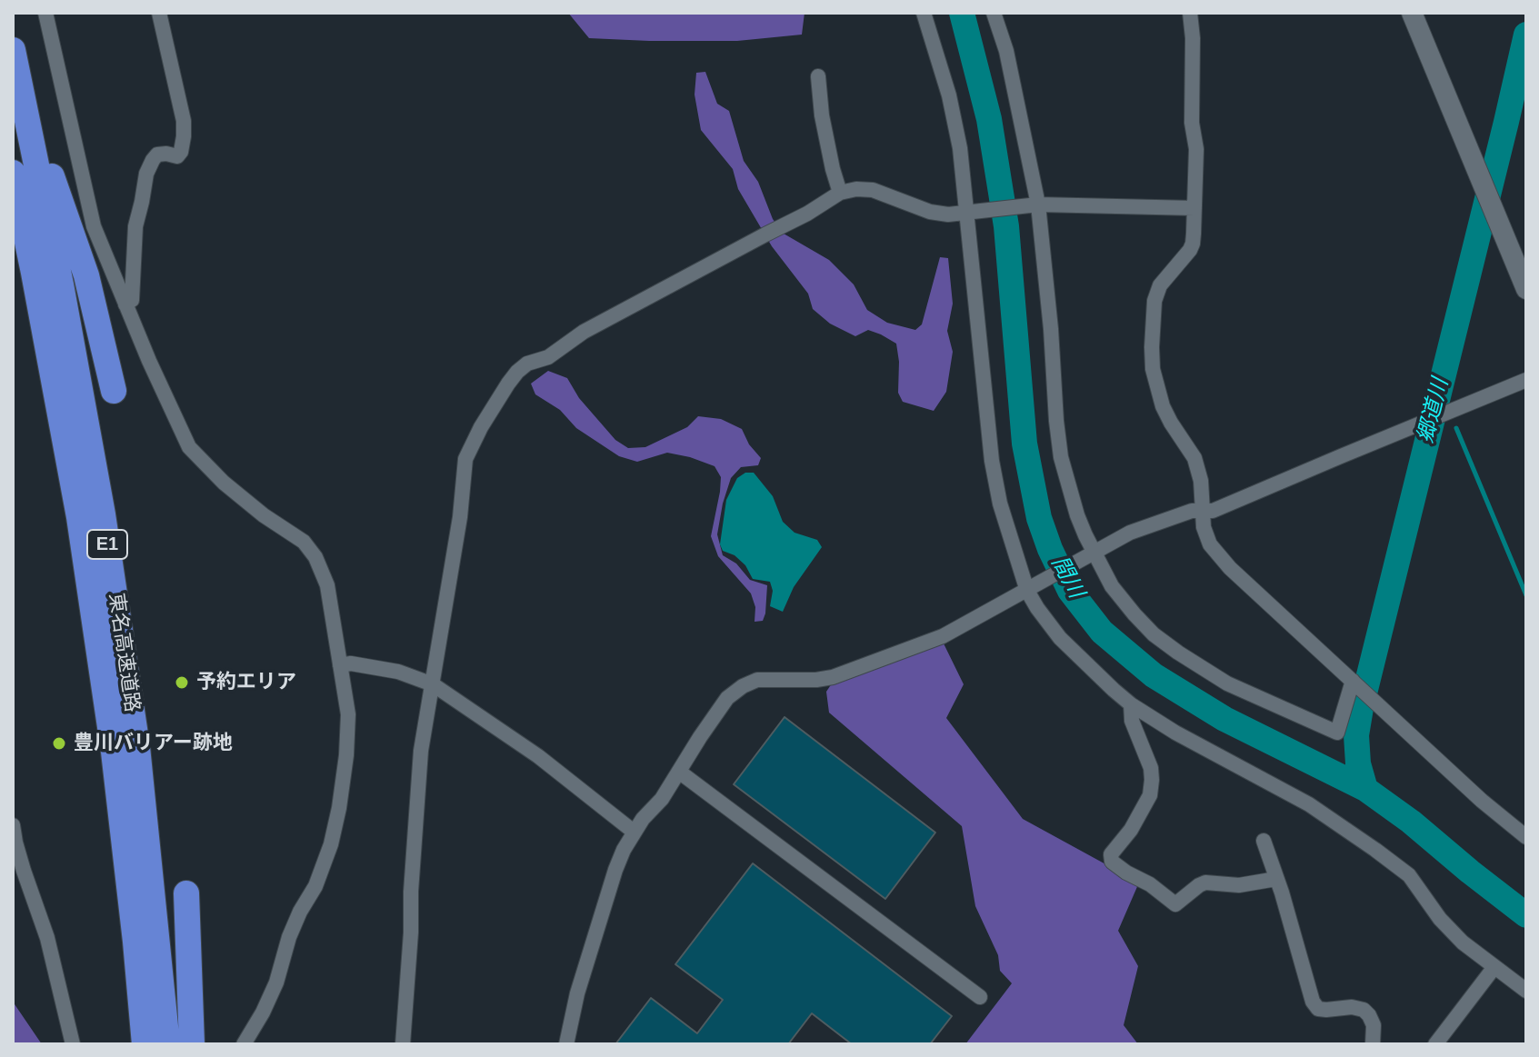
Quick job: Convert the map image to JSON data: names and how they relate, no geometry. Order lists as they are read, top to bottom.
{
  "streets": {
    "highway": ["E1", "東名高速道路"]
  },
  "water": ["郷道川", "間川"],
  "places": ["予約エリア", "豊川バリアー跡地"]
}
